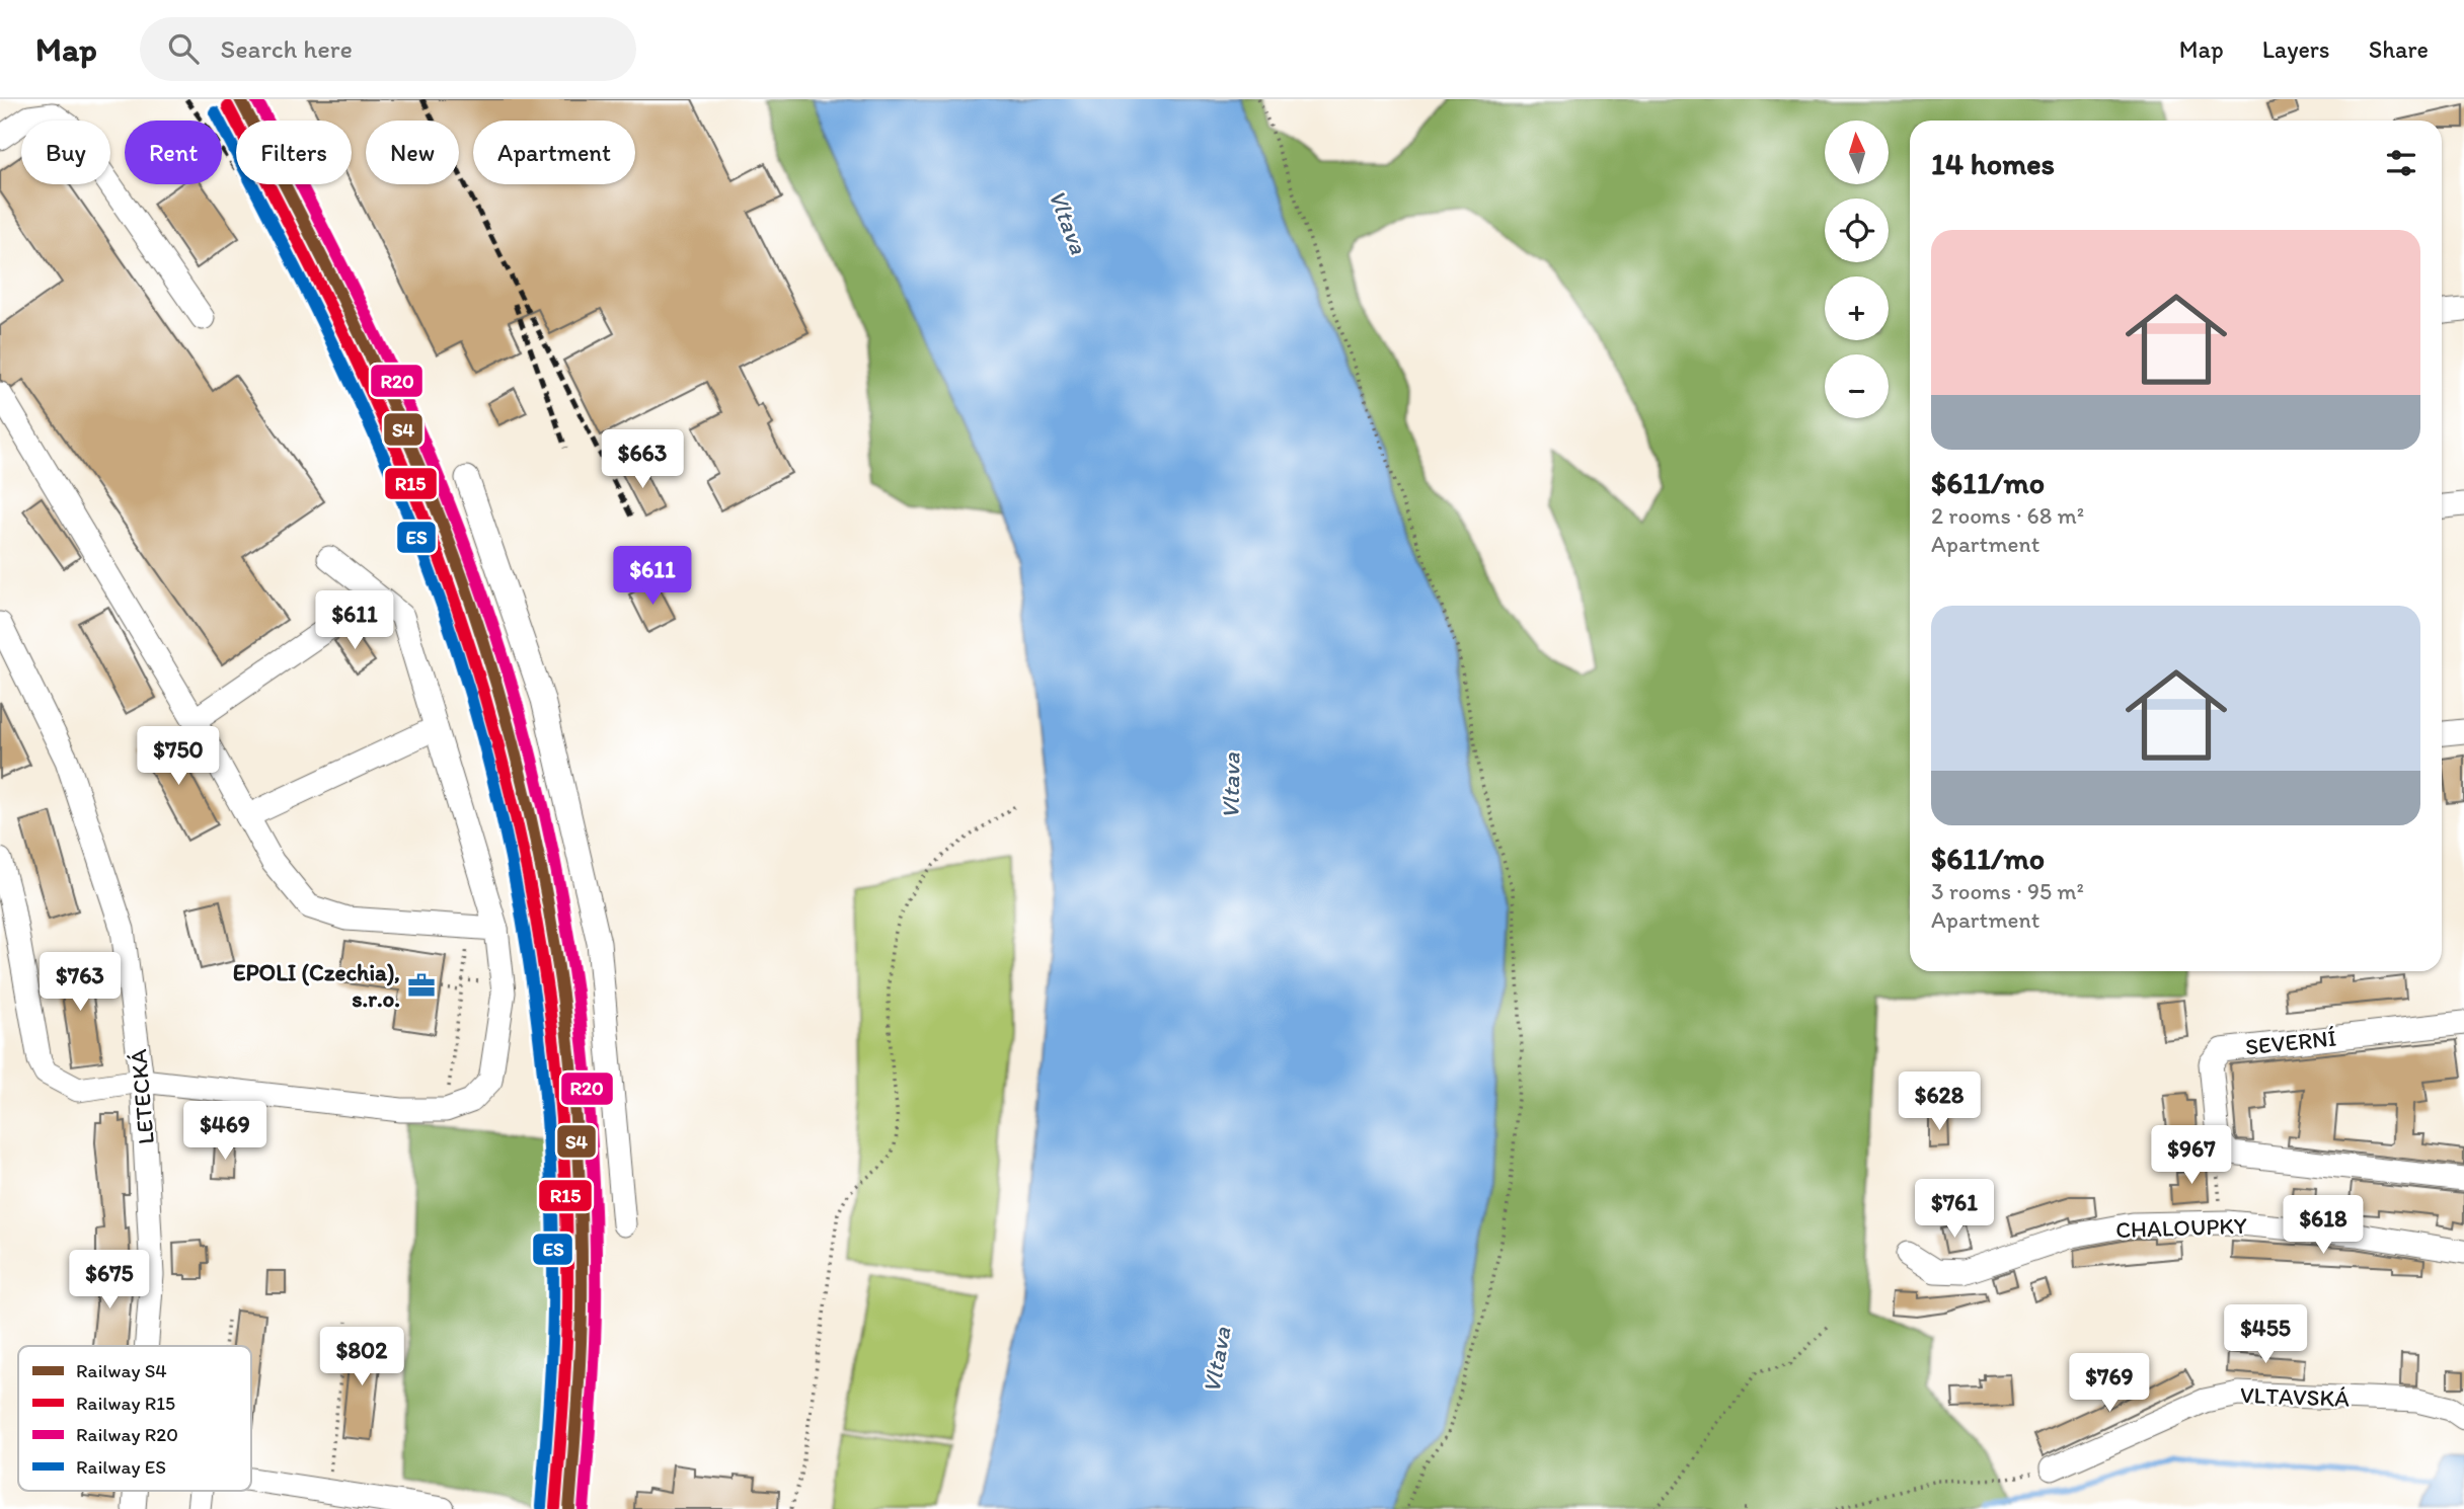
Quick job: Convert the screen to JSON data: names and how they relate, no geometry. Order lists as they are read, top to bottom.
{
  "streets": {
    "street": [
      "SEVERNÍ",
      "LETECKÁ",
      "CHALOUPKY",
      "VLTAVSKÁ"
    ]
  },
  "water": ["Vltava"],
  "places": {
    "office": ["EPOLI (Czechia), s.r.o."]
  },
  "lines": [
    "rail line S4",
    "rail line R20",
    "rail line R15",
    "rail line ES"
  ],
  "legend": [
    "Railway S4",
    "Railway R15",
    "Railway R20",
    "Railway ES"
  ],
  "north": "top",
  "page": {
    "header": "Map",
    "search": "Search here",
    "nav": ["Map", "Layers", "Share"],
    "map_buttons": ["+", "−"],
    "chip": [
      "Buy",
      "Rent",
      "Filters",
      "New",
      "Apartment"
    ],
    "heading": "14 homes",
    "list": [
      {
        "name": "$611/mo",
        "note": "2 rooms · 68 m² · Apartment"
      },
      {
        "name": "$611/mo",
        "note": "3 rooms · 95 m² · Apartment"
      }
    ],
    "price": [
      "$663",
      "$611",
      "$611",
      "$750",
      "$763",
      "$628",
      "$469",
      "$967",
      "$761",
      "$618",
      "$675",
      "$455",
      "$802",
      "$769"
    ]
  }
}
